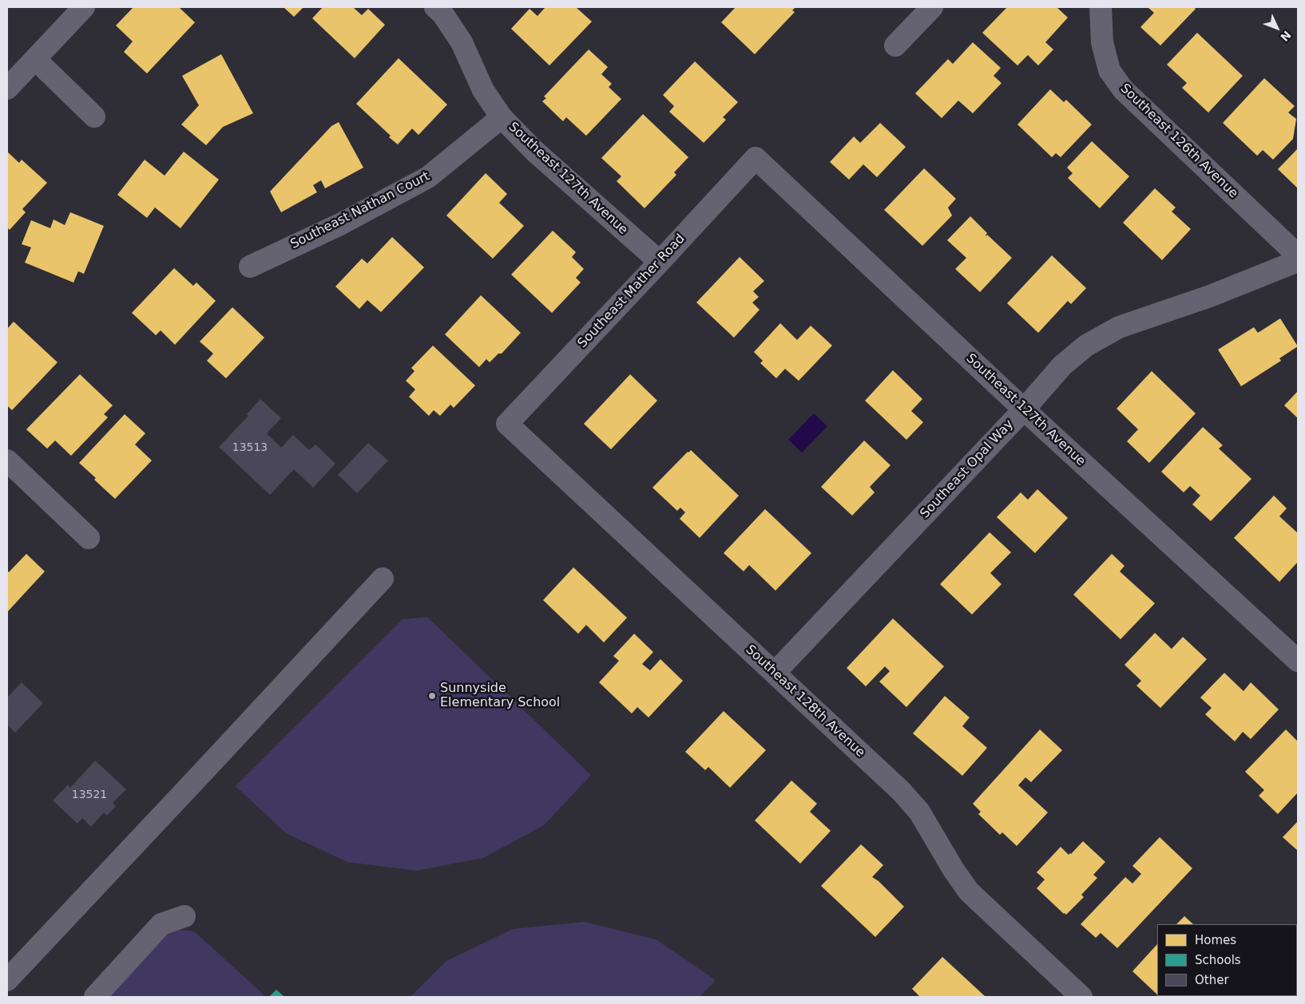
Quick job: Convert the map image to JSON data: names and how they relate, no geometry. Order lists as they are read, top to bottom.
{
  "streets": {
    "street": [
      "Southeast 126th Avenue",
      "Southeast 127th Avenue",
      "Southeast Nathan Court",
      "Southeast Mather Road",
      "Southeast Opal Way",
      "Southeast 128th Avenue"
    ]
  },
  "crossings": [
    ["Southeast 127th Avenue", "Southeast Nathan Court"],
    ["Southeast 127th Avenue", "Southeast Mather Road"],
    ["Southeast 127th Avenue", "Southeast Opal Way"],
    ["Southeast Mather Road", "Southeast 128th Avenue"],
    ["Southeast Opal Way", "Southeast 128th Avenue"]
  ],
  "places": ["Sunnyside Elementary School"],
  "house_numbers": ["13513", "13521"],
  "legend": ["Homes", "Schools", "Other"],
  "north": "bottom right"
}
